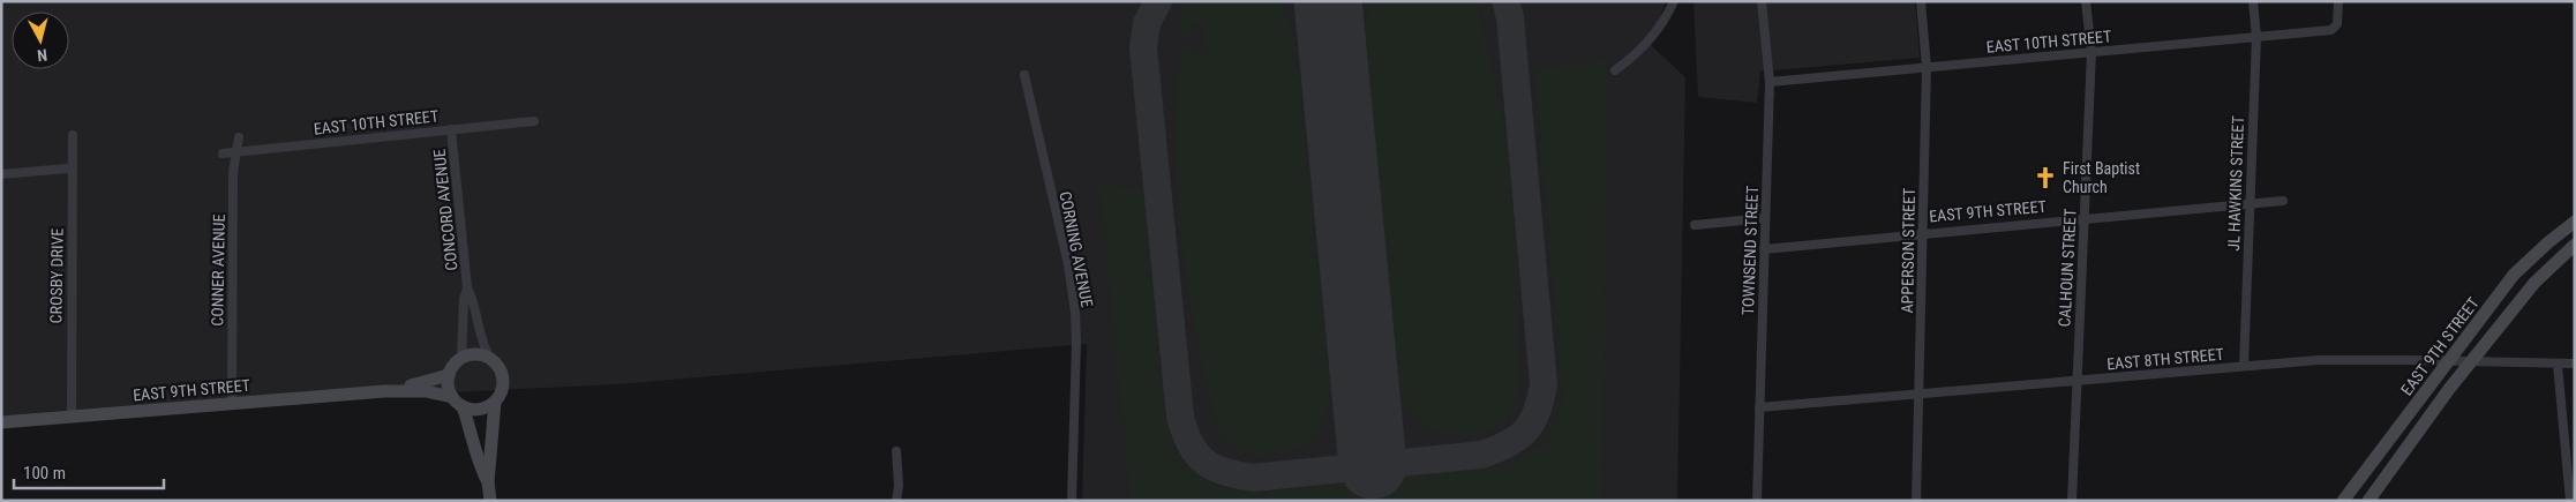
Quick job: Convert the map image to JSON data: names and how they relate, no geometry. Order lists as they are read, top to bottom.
{
  "streets": {
    "main road": ["EAST 9TH STREET"],
    "street": [
      "EAST 10TH STREET",
      "JL HAWKINS STREET",
      "CONCORD AVENUE",
      "CORNING AVENUE",
      "TOWNSEND STREET",
      "APPERSON STREET",
      "CALHOUN STREET",
      "CONNER AVENUE",
      "CROSBY DRIVE",
      "EAST 8TH STREET"
    ]
  },
  "crossings": [
    ["EAST 10TH STREET", "JL HAWKINS STREET"],
    ["EAST 10TH STREET", "CONCORD AVENUE"],
    ["EAST 10TH STREET", "TOWNSEND STREET"],
    ["EAST 10TH STREET", "APPERSON STREET"],
    ["EAST 10TH STREET", "CALHOUN STREET"],
    ["EAST 10TH STREET", "CONNER AVENUE"],
    ["JL HAWKINS STREET", "EAST 9TH STREET"],
    ["JL HAWKINS STREET", "EAST 8TH STREET"],
    ["EAST 9TH STREET", "TOWNSEND STREET"],
    ["EAST 9TH STREET", "APPERSON STREET"],
    ["EAST 9TH STREET", "CALHOUN STREET"],
    ["EAST 9TH STREET", "CONNER AVENUE"],
    ["EAST 9TH STREET", "CROSBY DRIVE"],
    ["EAST 9TH STREET", "EAST 8TH STREET"],
    ["TOWNSEND STREET", "EAST 8TH STREET"],
    ["APPERSON STREET", "EAST 8TH STREET"],
    ["CALHOUN STREET", "EAST 8TH STREET"]
  ],
  "places": {
    "church": ["First Baptist Church"]
  },
  "scale_bar": "100 m",
  "north": "bottom"
}
